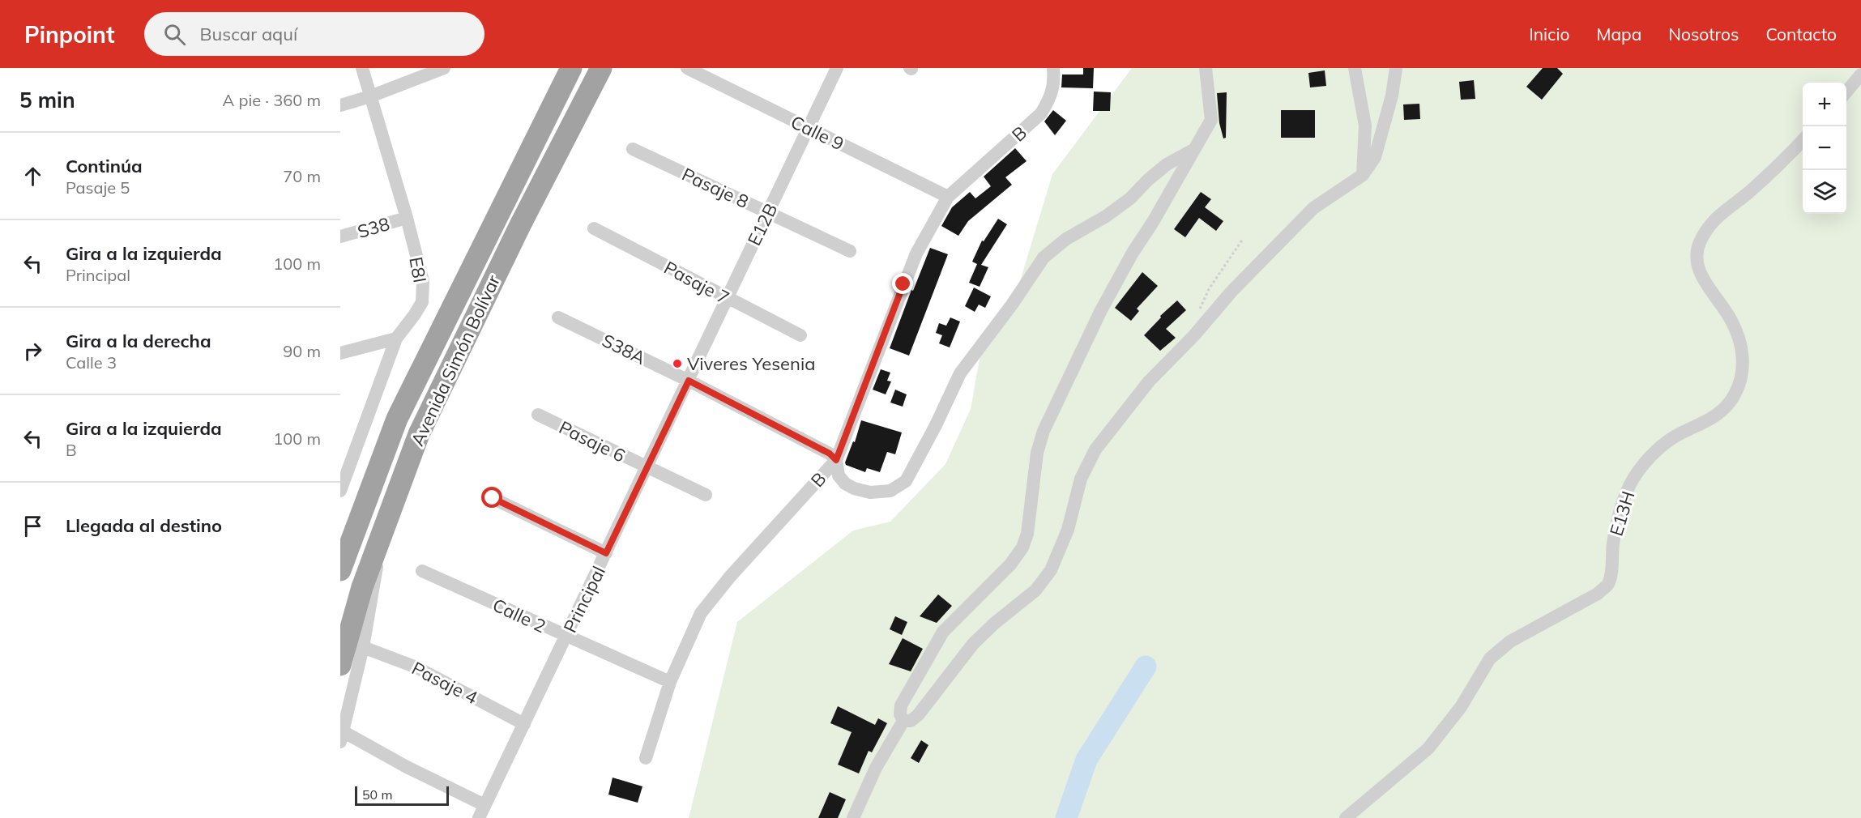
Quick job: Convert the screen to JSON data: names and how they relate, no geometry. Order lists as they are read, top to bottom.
{
  "streets": {
    "highway": ["Avenida Simón Bolívar"],
    "street": [
      "Calle 9",
      "B",
      "Pasaje 8",
      "E12B",
      "S38",
      "E8I",
      "Pasaje 7",
      "S38A",
      "Pasaje 6",
      "E13H",
      "Principal",
      "Calle 2",
      "Pasaje 4"
    ]
  },
  "crossings": [
    ["Calle 9", "B"],
    ["Calle 9", "E12B"],
    ["B", "S38A"],
    ["B", "Calle 2"],
    ["Pasaje 8", "E12B"],
    ["E12B", "Pasaje 7"],
    ["E12B", "S38A"],
    ["E12B", "Principal"],
    ["S38", "E8I"],
    ["S38A", "Principal"],
    ["Pasaje 6", "Principal"],
    ["Principal", "Calle 2"],
    ["Principal", "Pasaje 4"]
  ],
  "places": ["Viveres Yesenia"],
  "scale_bar": "50 m",
  "page": {
    "header": "Pinpoint",
    "search": "Buscar aquí",
    "nav": [
      "Inicio",
      "Mapa",
      "Nosotros",
      "Contacto"
    ],
    "heading": ["5 min", "A pie · 360 m"],
    "map_buttons": ["+", "−"],
    "list": [
      ["Continúa", "Pasaje 5", "70 m"],
      ["Gira a la izquierda", "Principal", "100 m"],
      ["Gira a la derecha", "Calle 3", "90 m"],
      ["Gira a la izquierda", "B", "100 m"],
      "Llegada al destino"
    ],
    "scale": "50 m"
  }
}
